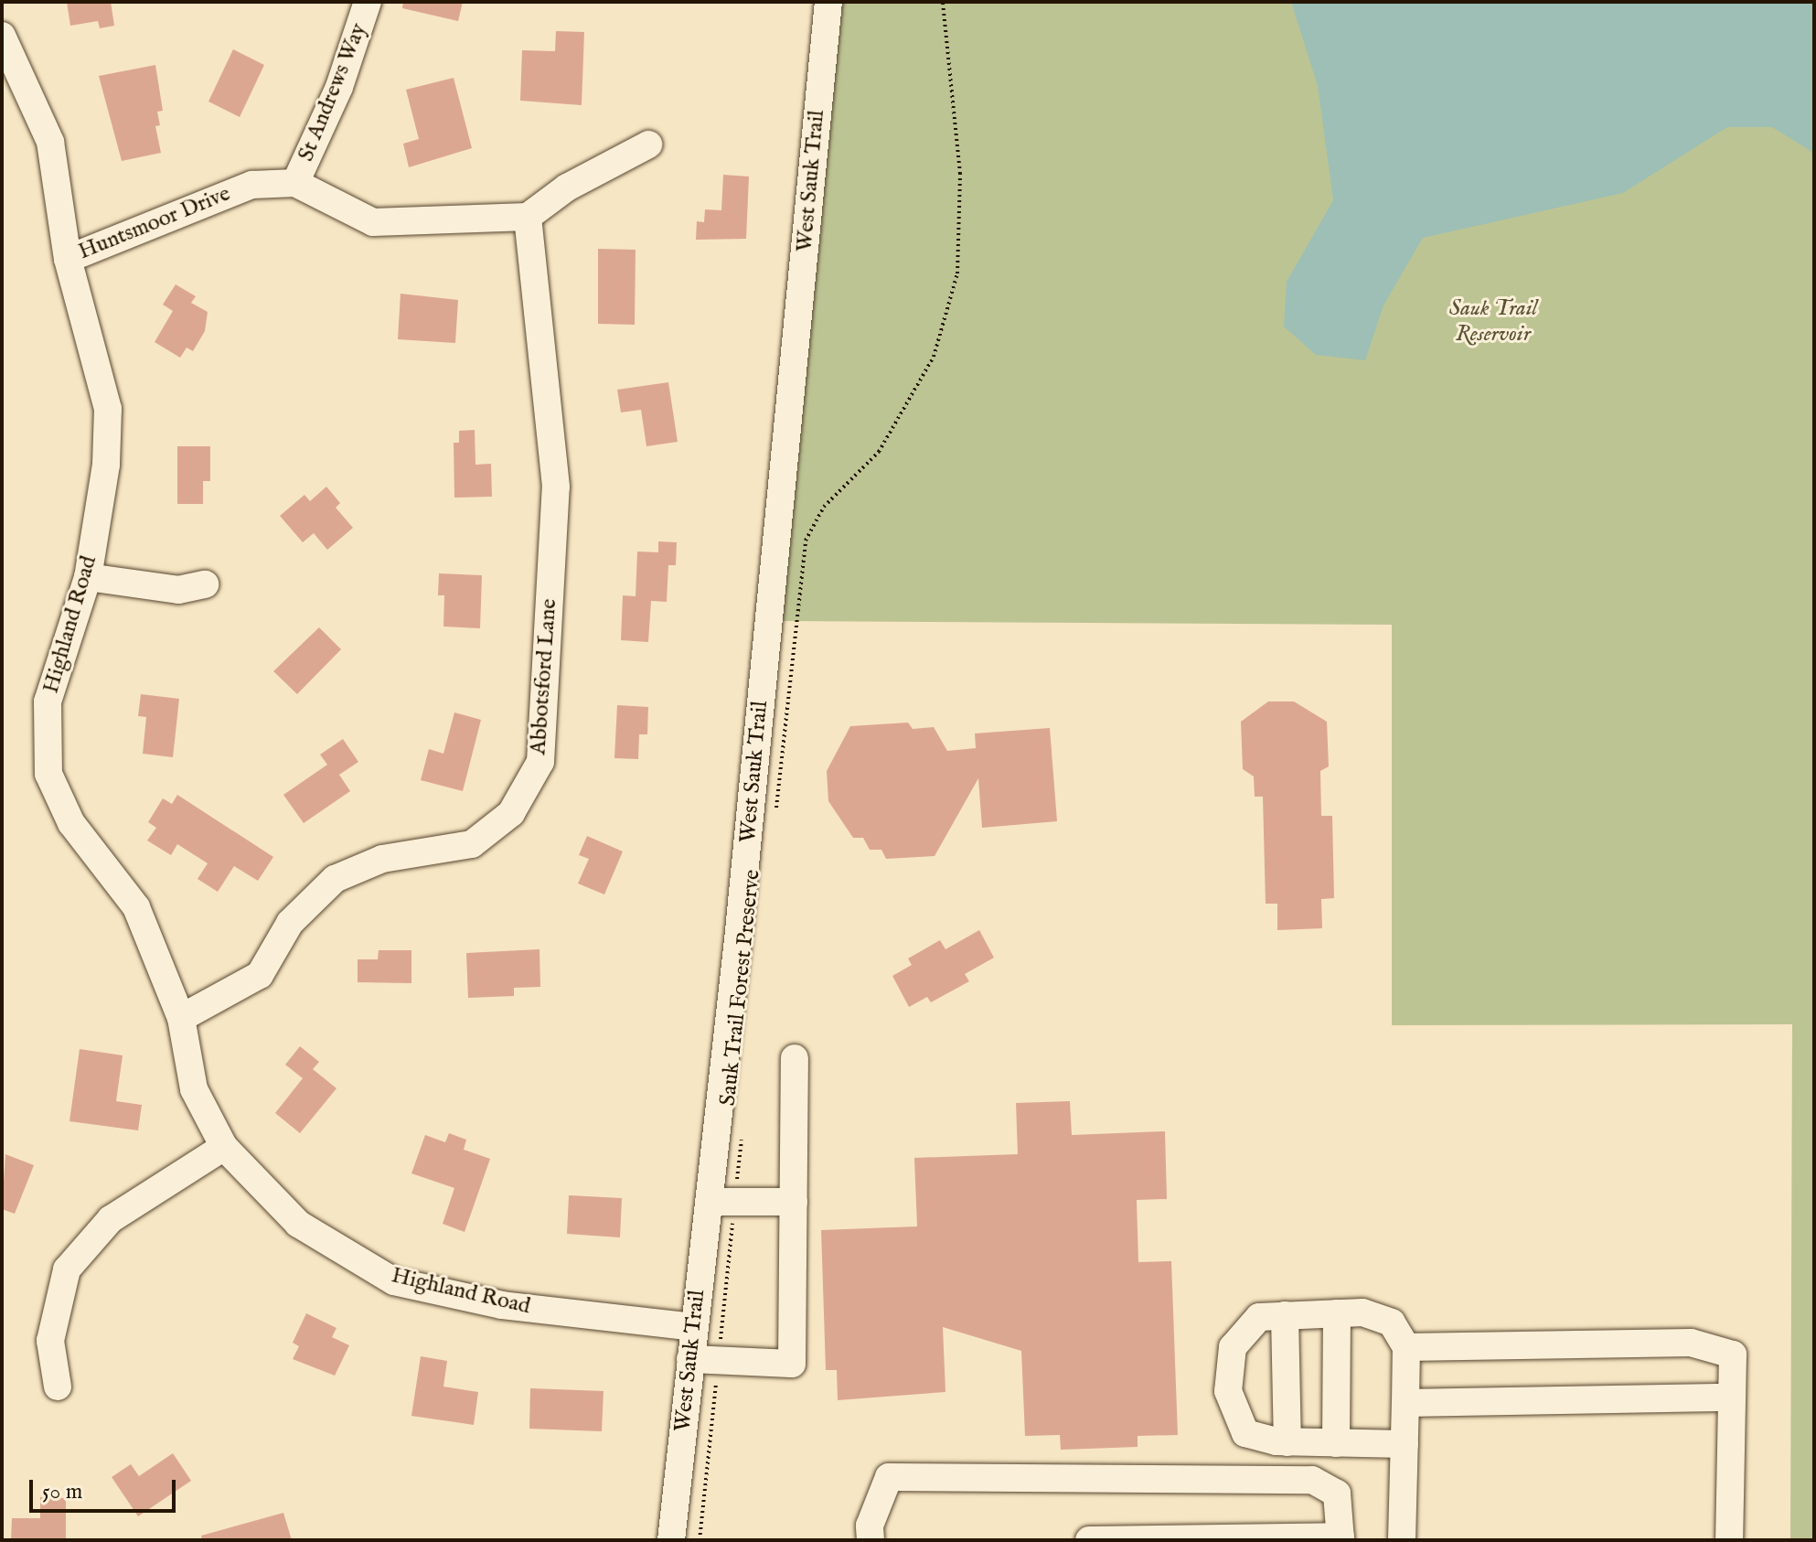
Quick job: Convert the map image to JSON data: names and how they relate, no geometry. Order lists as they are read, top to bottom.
{
  "streets": {
    "street": [
      "St Andrews Way",
      "West Sauk Trail",
      "Huntsmoor Drive",
      "Highland Road",
      "Abbotsford Lane"
    ],
    "path": ["Sauk Trail Forest Preserve"]
  },
  "crossings": [
    ["St Andrews Way", "Huntsmoor Drive"],
    ["West Sauk Trail", "Highland Road"],
    ["West Sauk Trail", "Sauk Trail Forest Preserve"],
    ["Huntsmoor Drive", "Highland Road"],
    ["Huntsmoor Drive", "Abbotsford Lane"],
    ["Highland Road", "Abbotsford Lane"]
  ],
  "parks": ["Sauk Trail Reservoir"],
  "scale_bar": "50 m"
}
